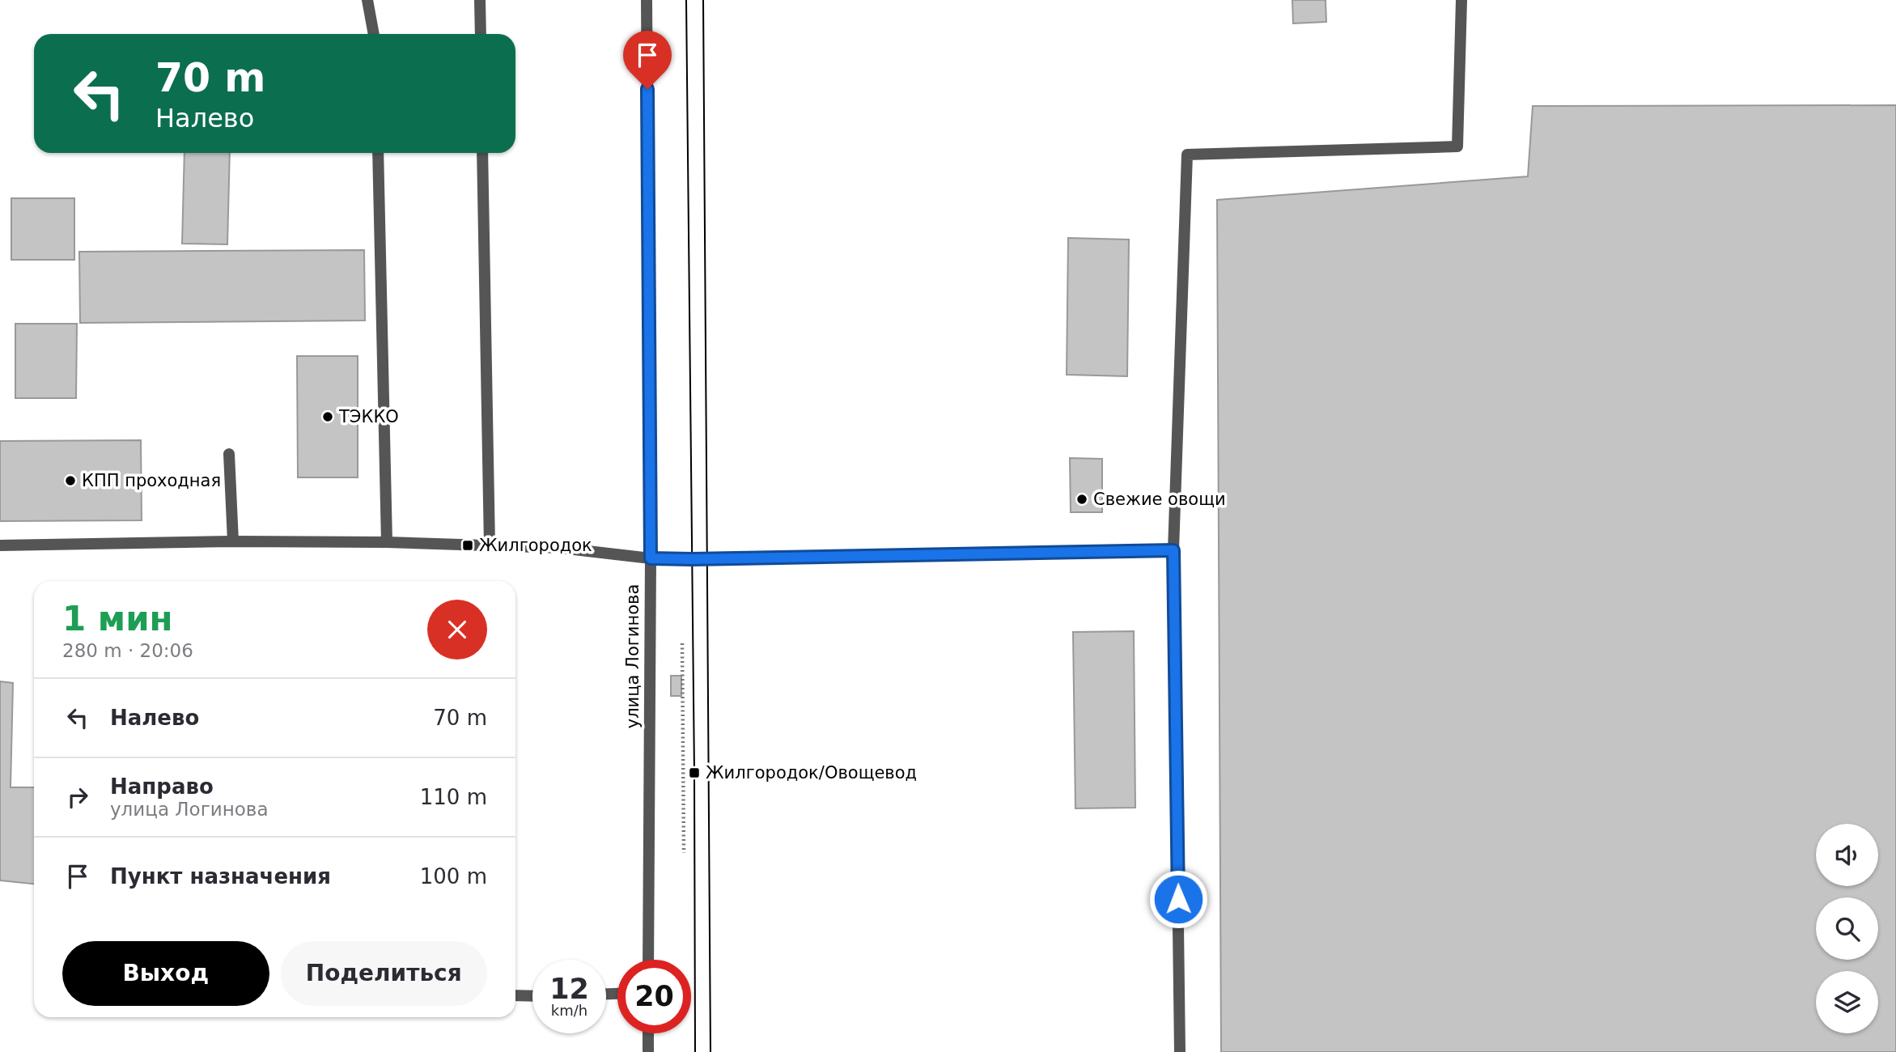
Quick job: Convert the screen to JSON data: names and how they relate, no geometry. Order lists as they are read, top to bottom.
{
  "streets": {
    "street": ["улица Логинова"]
  },
  "places": {
    "other": ["ТЭККО", "КПП проходная", "Свежие овощи"],
    "transit": ["Жилгородок", "Жилгородок/Овощевод"]
  },
  "page": {
    "turn": ["70 m", "Налево"],
    "heading": ["1 мин", "280 m · 20:06"],
    "list": [
      {
        "name": "Налево",
        "value": "70 m"
      },
      {
        "name": "Направо",
        "note": "улица Логинова",
        "value": "110 m"
      },
      {
        "name": "Пункт назначения",
        "value": "100 m"
      }
    ],
    "buttons": ["Выход", "Поделиться"],
    "speed": "12 km/h",
    "limit": "20"
  }
}
